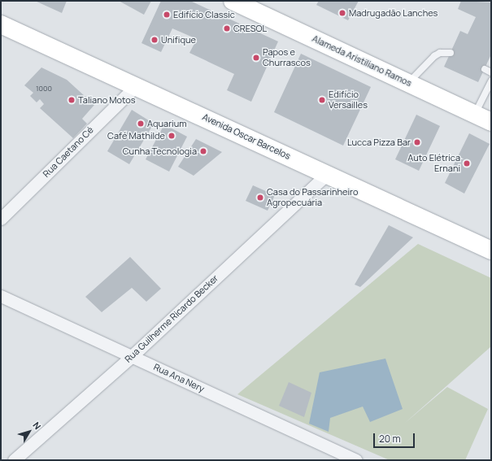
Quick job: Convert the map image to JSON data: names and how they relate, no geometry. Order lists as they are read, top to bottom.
{
  "streets": {
    "main road": ["Alameda Aristiliano Ramos", "Avenida Oscar Barcelos"],
    "street": ["Rua Caetano Cé", "Rua Guilherme Ricardo Becker", "Rua Ana Nery"]
  },
  "crossings": [
    ["Avenida Oscar Barcelos", "Rua Caetano Cé"],
    ["Avenida Oscar Barcelos", "Rua Guilherme Ricardo Becker"],
    ["Rua Guilherme Ricardo Becker", "Rua Ana Nery"]
  ],
  "places": [
    "Madrugadão Lanches",
    "Edifício Classic",
    "CRESOL",
    "Unifique",
    "Papos e Churrascos",
    "Taliano Motos",
    "Edifício Versailles",
    "Aquarium",
    "Café Mathilde",
    "Lucca Pizza Bar",
    "Cunha Tecnologia",
    "Auto Elétrica Ernani",
    "Casa do Passarinheiro Agropecuária"
  ],
  "house_numbers": ["1000"],
  "scale_bar": "20 m",
  "north": "top right"
}
